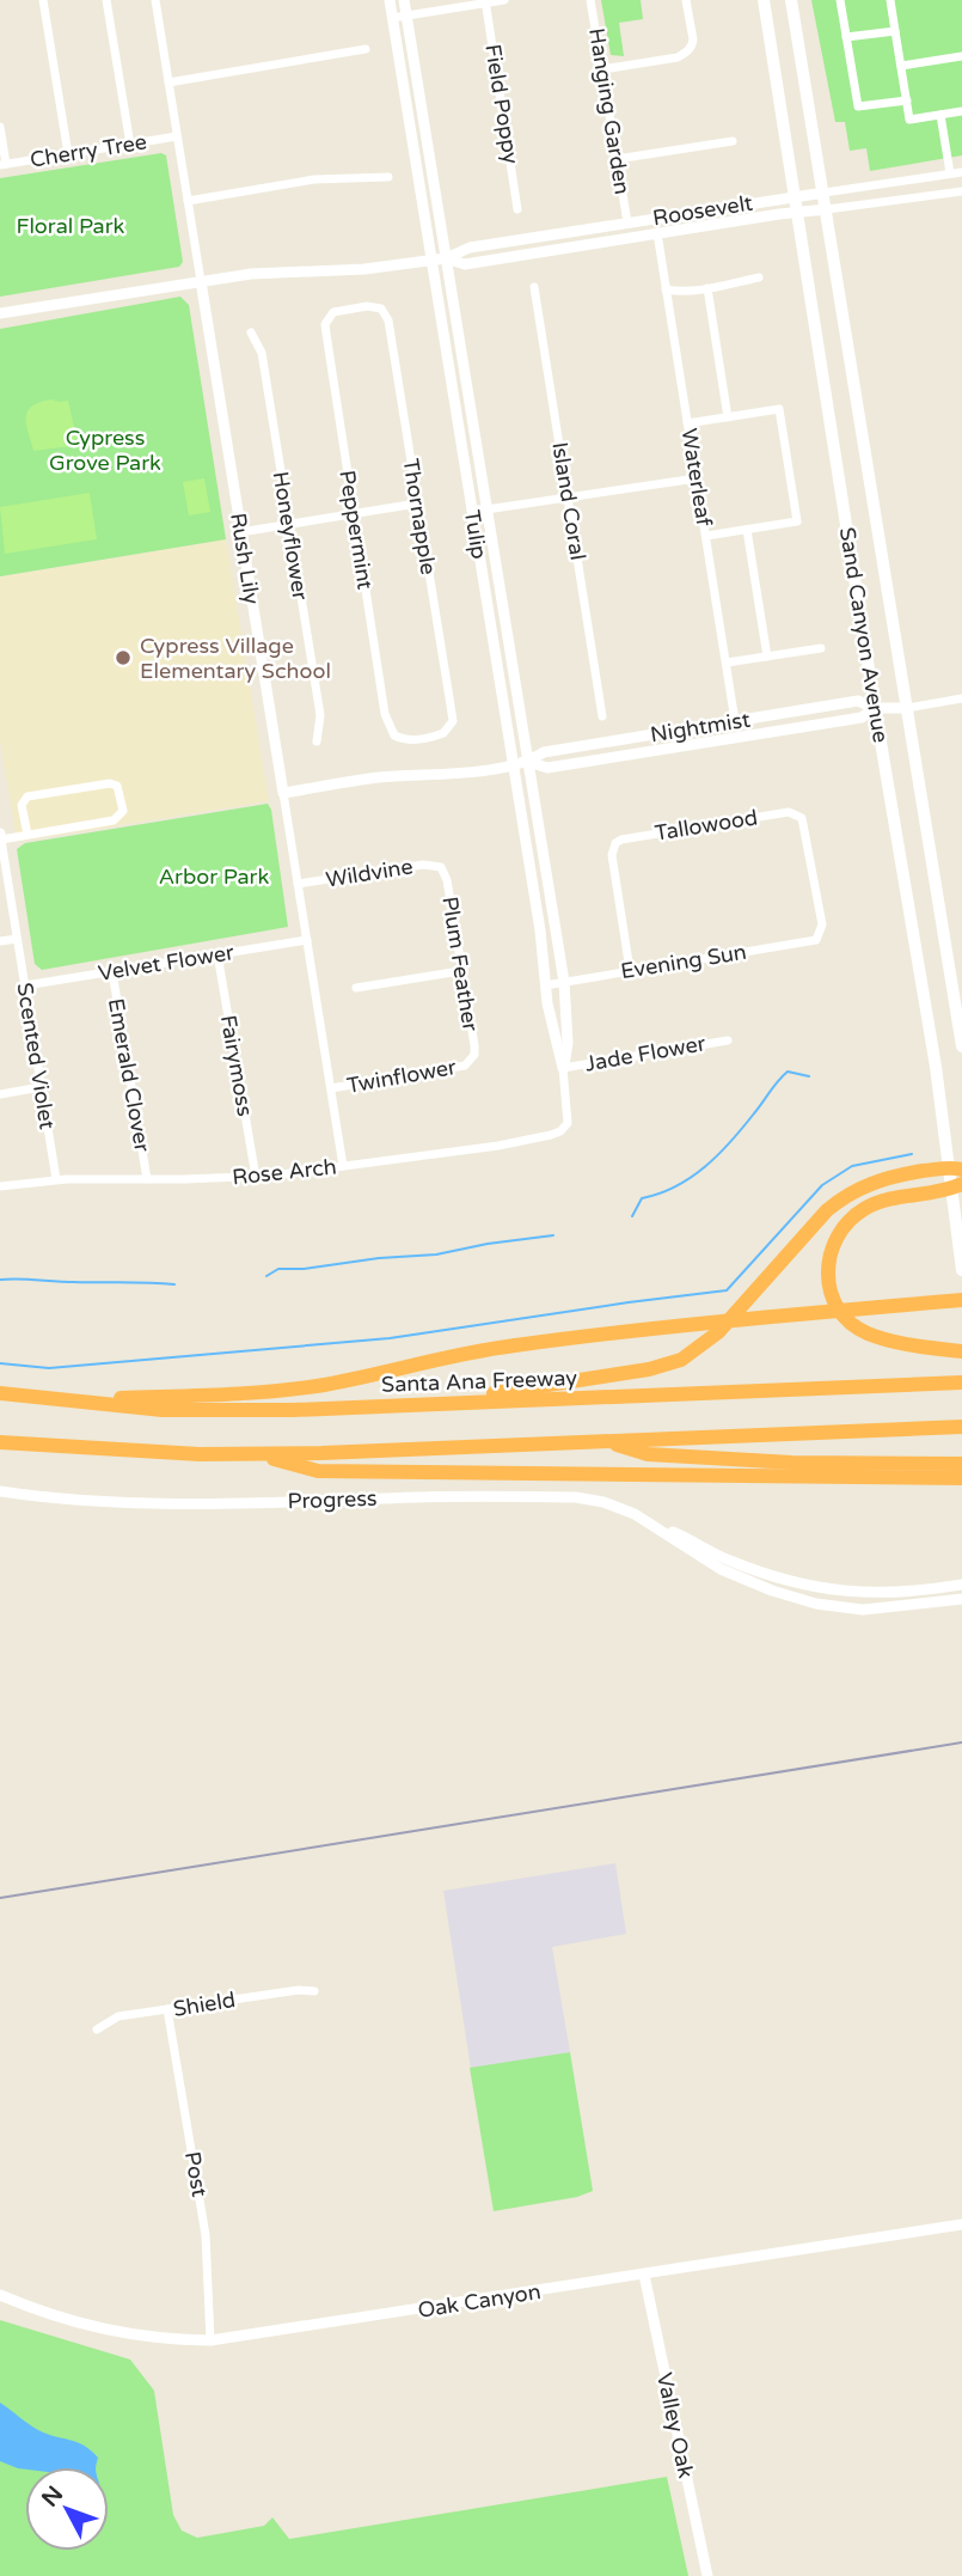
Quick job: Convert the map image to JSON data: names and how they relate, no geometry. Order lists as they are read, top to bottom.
{
  "streets": {
    "highway": ["Santa Ana Freeway"],
    "main road": ["Sand Canyon Avenue"],
    "street": [
      "Field Poppy",
      "Hanging Garden",
      "Cherry Tree",
      "Roosevelt",
      "Waterleaf",
      "Island Coral",
      "Thornapple",
      "Peppermint",
      "Tulip",
      "Honeyflower",
      "Rush Lily",
      "Nightmist",
      "Tallowood",
      "Wildvine",
      "Evening Sun",
      "Velvet Flower",
      "Plum Feather",
      "Jade Flower",
      "Scented Violet",
      "Fairymoss",
      "Emerald Clover",
      "Twinflower",
      "Rose Arch",
      "Progress",
      "Shield",
      "Post",
      "Oak Canyon",
      "Valley Oak"
    ]
  },
  "crossings": [
    ["Hanging Garden", "Roosevelt"],
    ["Cherry Tree", "Rush Lily"],
    ["Roosevelt", "Waterleaf"],
    ["Roosevelt", "Tulip"],
    ["Roosevelt", "Rush Lily"],
    ["Roosevelt", "Sand Canyon Avenue"],
    ["Waterleaf", "Nightmist"],
    ["Thornapple", "Peppermint"],
    ["Tulip", "Nightmist"],
    ["Tulip", "Evening Sun"],
    ["Tulip", "Jade Flower"],
    ["Tulip", "Rose Arch"],
    ["Rush Lily", "Nightmist"],
    ["Rush Lily", "Wildvine"],
    ["Rush Lily", "Velvet Flower"],
    ["Rush Lily", "Twinflower"],
    ["Rush Lily", "Rose Arch"],
    ["Sand Canyon Avenue", "Nightmist"],
    ["Tallowood", "Evening Sun"],
    ["Wildvine", "Plum Feather"],
    ["Velvet Flower", "Scented Violet"],
    ["Velvet Flower", "Fairymoss"],
    ["Velvet Flower", "Emerald Clover"],
    ["Plum Feather", "Twinflower"],
    ["Scented Violet", "Rose Arch"],
    ["Fairymoss", "Rose Arch"],
    ["Emerald Clover", "Rose Arch"],
    ["Shield", "Post"],
    ["Post", "Oak Canyon"],
    ["Oak Canyon", "Valley Oak"]
  ],
  "parks": ["Floral Park", "Cypress Grove Park", "Arbor Park"],
  "places": ["Cypress Village Elementary School"],
  "north": "top left"
}
